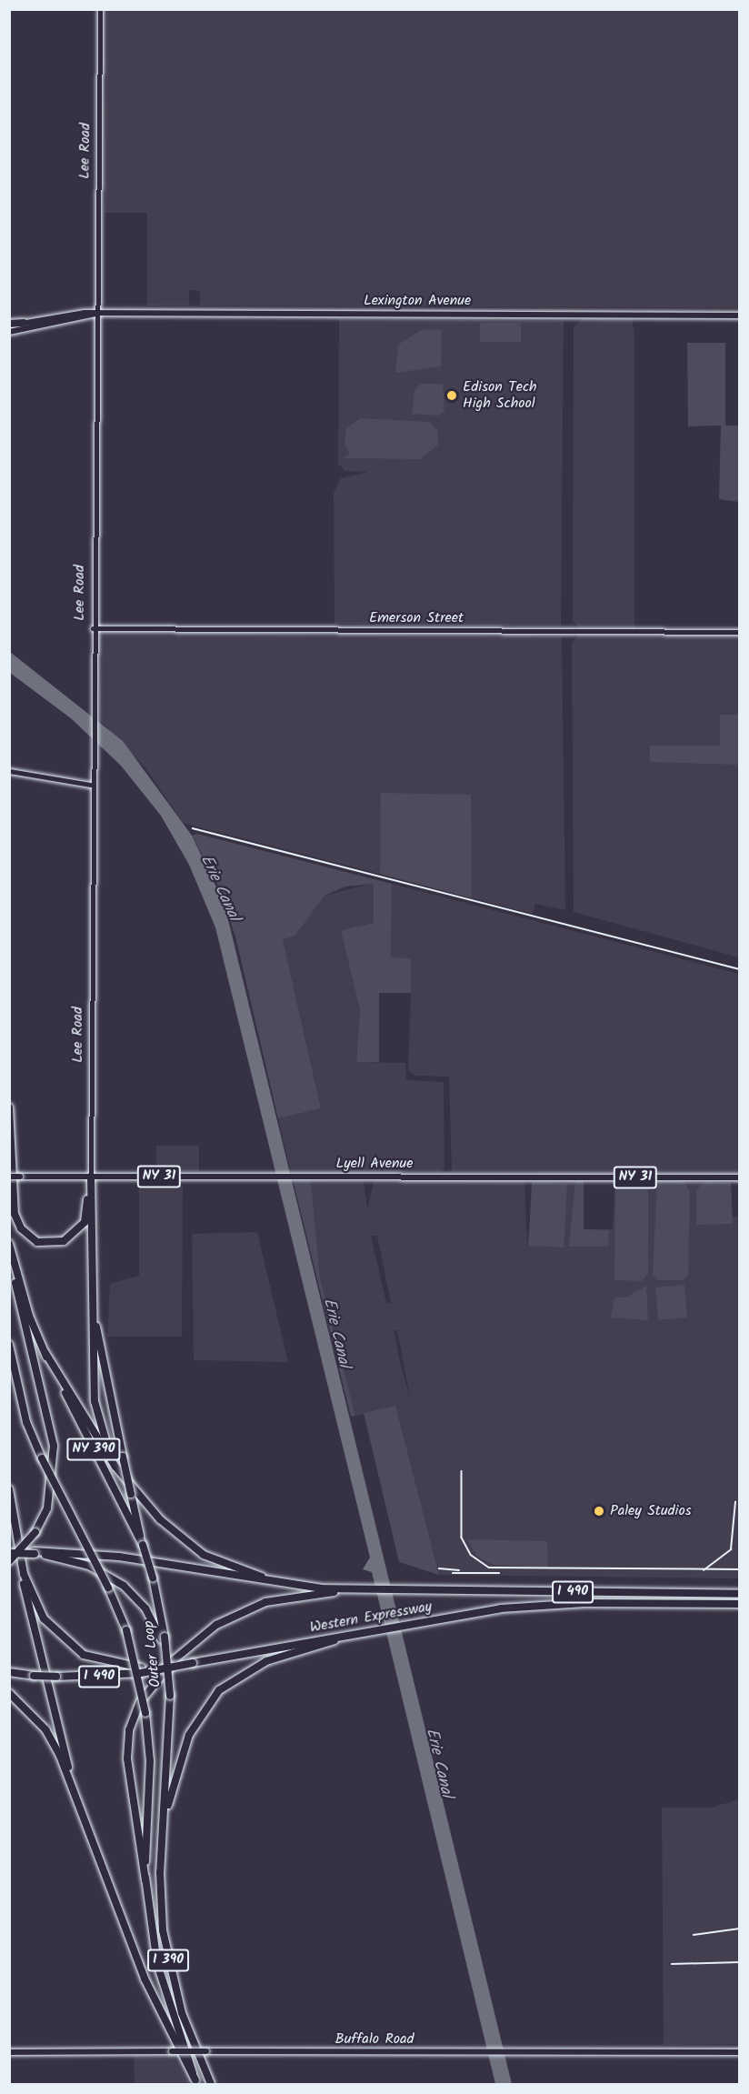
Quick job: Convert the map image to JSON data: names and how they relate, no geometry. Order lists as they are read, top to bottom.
{
  "streets": {
    "highway": [
      "NY 390",
      "I 490",
      "Western Expressway",
      "Outer Loop",
      "I 390"
    ],
    "main road": [
      "Lexington Avenue",
      "Lyell Avenue",
      "NY 31",
      "Buffalo Road"
    ],
    "street": ["Lee Road", "Emerson Street"]
  },
  "crossings": [
    ["Lee Road", "Lexington Avenue"],
    ["Lee Road", "Emerson Street"],
    ["Lee Road", "Lyell Avenue"]
  ],
  "water": ["Erie Canal"],
  "places": ["Edison Tech High School", "Paley Studios"]
}
